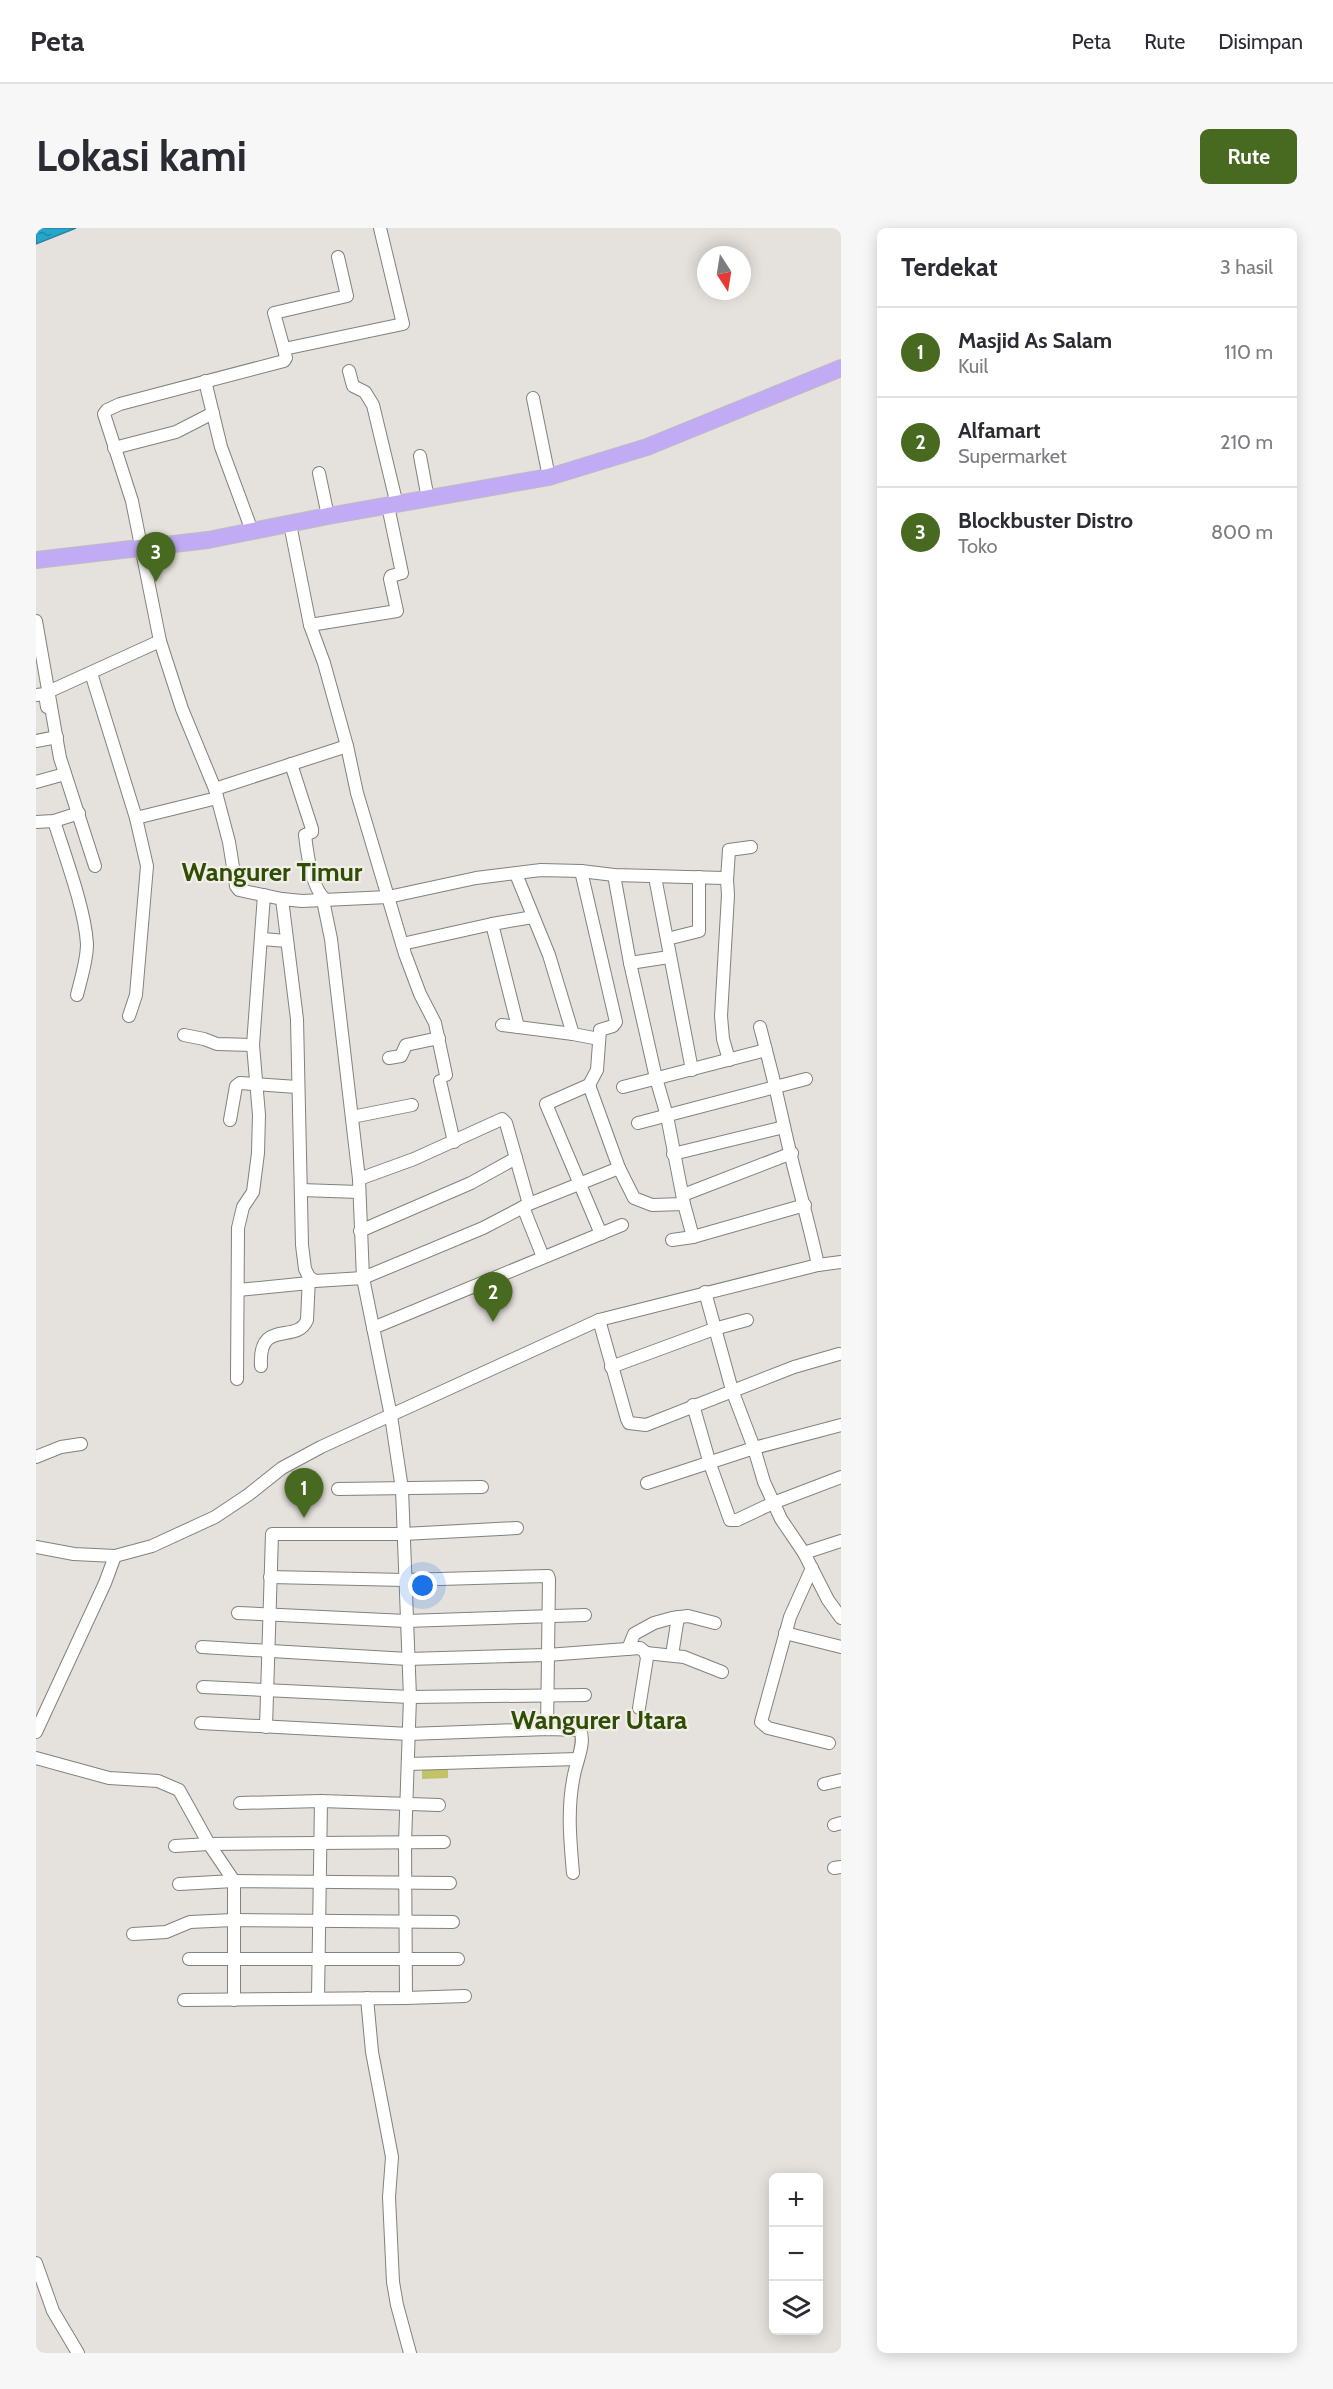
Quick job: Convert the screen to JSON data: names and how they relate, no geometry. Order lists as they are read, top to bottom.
{
  "districts": ["Wangurer Timur", "Wangurer Utara"],
  "north": "bottom",
  "page": {
    "header": "Peta",
    "nav": ["Peta", "Rute", "Disimpan"],
    "buttons": "Rute",
    "title": "Lokasi kami",
    "heading": ["Terdekat", "3 hasil"],
    "list": [
      {
        "mark": "1",
        "name": "Masjid As Salam",
        "note": "Kuil",
        "value": "110 m"
      },
      {
        "mark": "2",
        "name": "Alfamart",
        "note": "Supermarket",
        "value": "210 m"
      },
      {
        "mark": "3",
        "name": "Blockbuster Distro",
        "note": "Toko",
        "value": "800 m"
      }
    ],
    "pins": ["3", "2", "1"],
    "map_buttons": ["+", "−"]
  }
}
